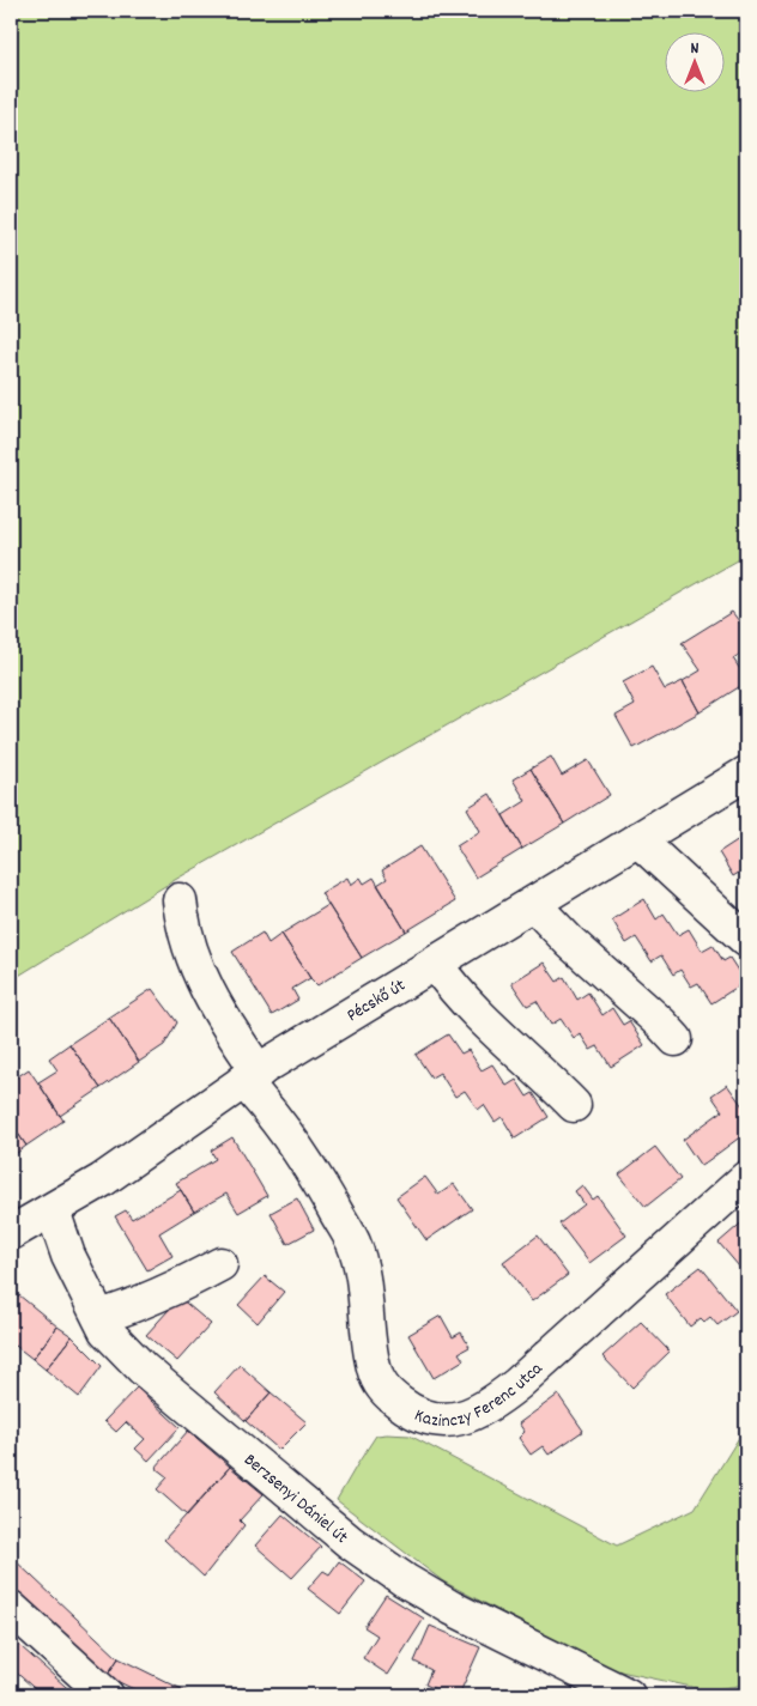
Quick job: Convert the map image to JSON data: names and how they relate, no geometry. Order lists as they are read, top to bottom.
{
  "streets": {
    "street": ["Pécskő út", "Kazinczy Ferenc utca", "Berzsenyi Dániel út"]
  },
  "crossings": [
    ["Pécskő út", "Kazinczy Ferenc utca"],
    ["Pécskő út", "Berzsenyi Dániel út"]
  ],
  "north": "top"
}
